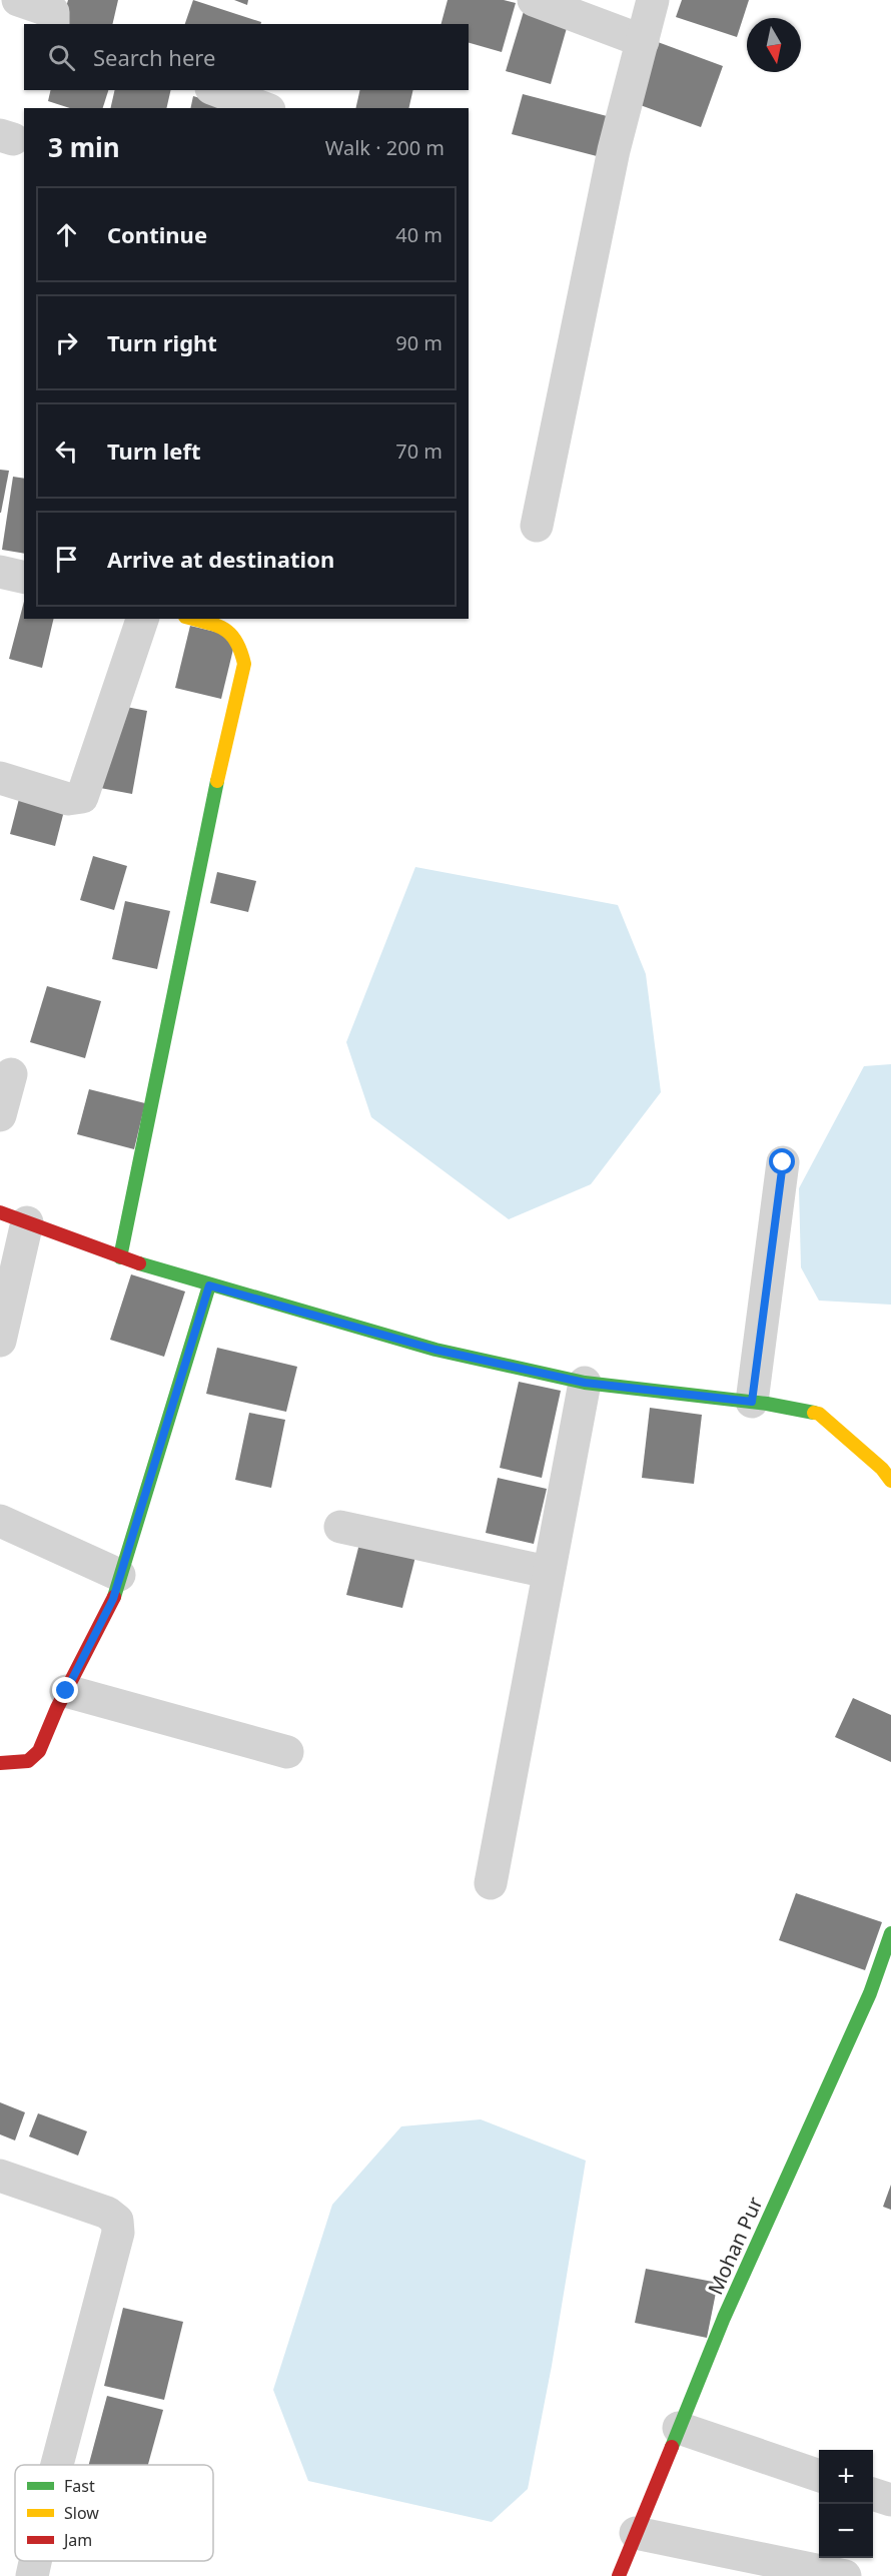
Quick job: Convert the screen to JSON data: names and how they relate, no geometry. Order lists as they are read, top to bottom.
{
  "streets": {
    "street": ["Mohan Pur"]
  },
  "legend": ["Fast", "Slow", "Jam"],
  "north": "bottom",
  "page": {
    "search": "Search here",
    "heading": ["3 min", "Walk · 200 m"],
    "list": [
      ["Continue", "40 m"],
      ["Turn right", "90 m"],
      ["Turn left", "70 m"],
      "Arrive at destination"
    ],
    "map_buttons": ["+", "−"]
  }
}
